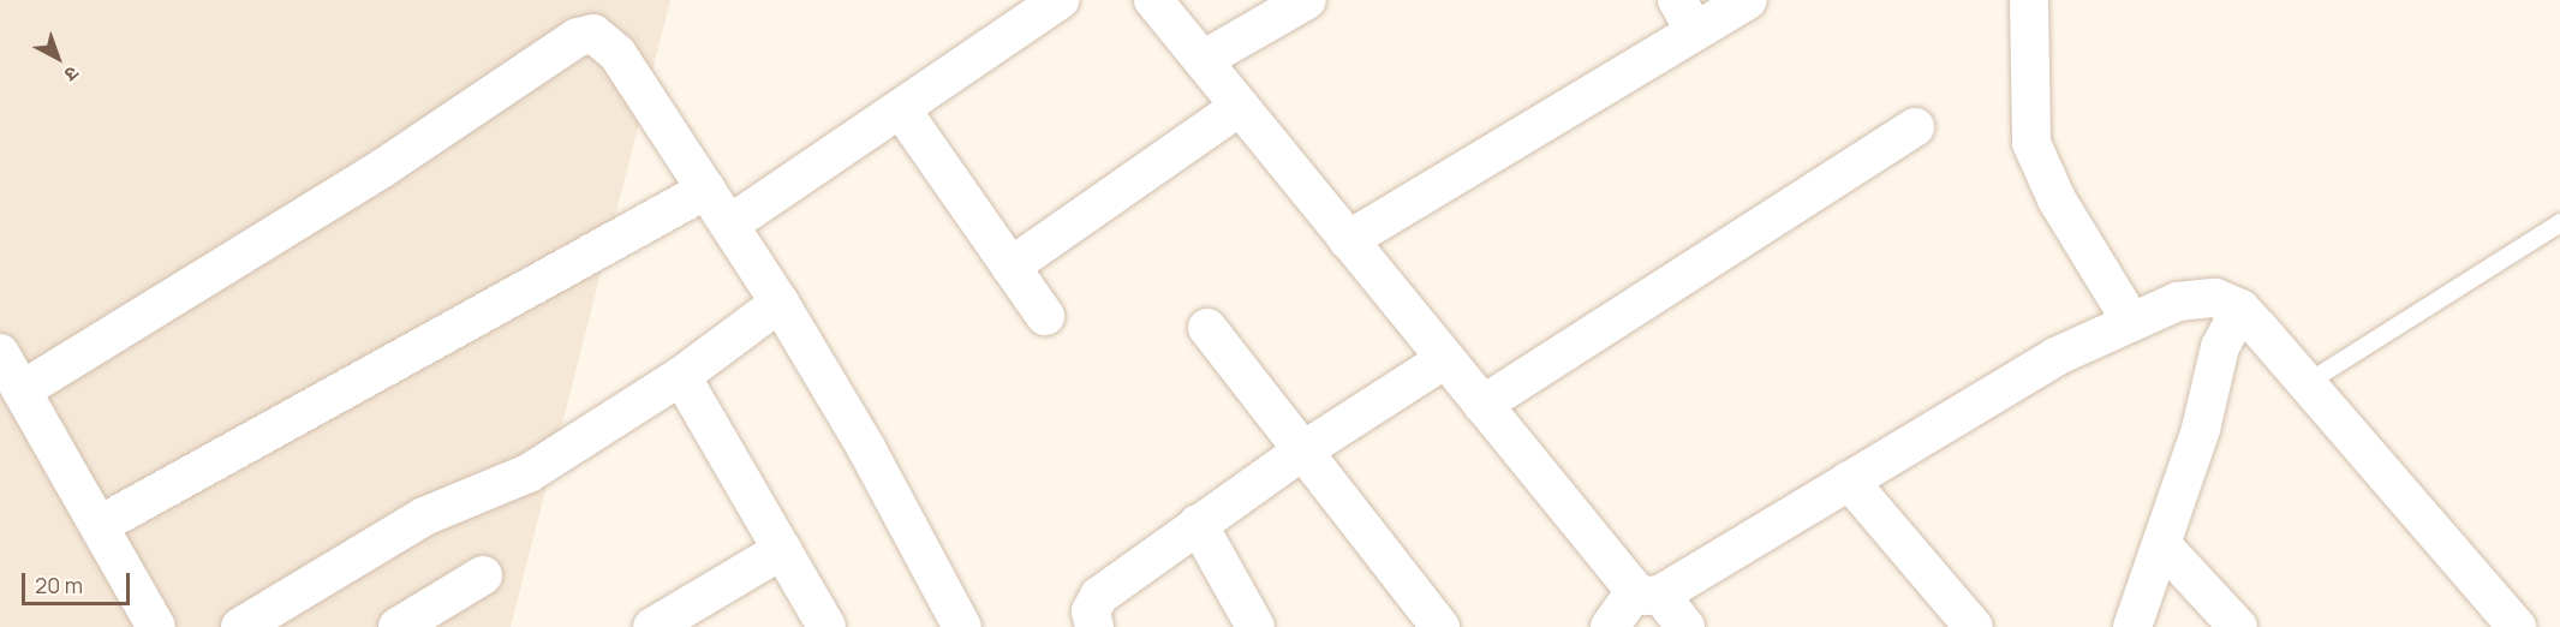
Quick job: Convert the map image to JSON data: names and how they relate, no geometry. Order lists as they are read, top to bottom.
{
  "scale_bar": "20 m",
  "north": "bottom right"
}
